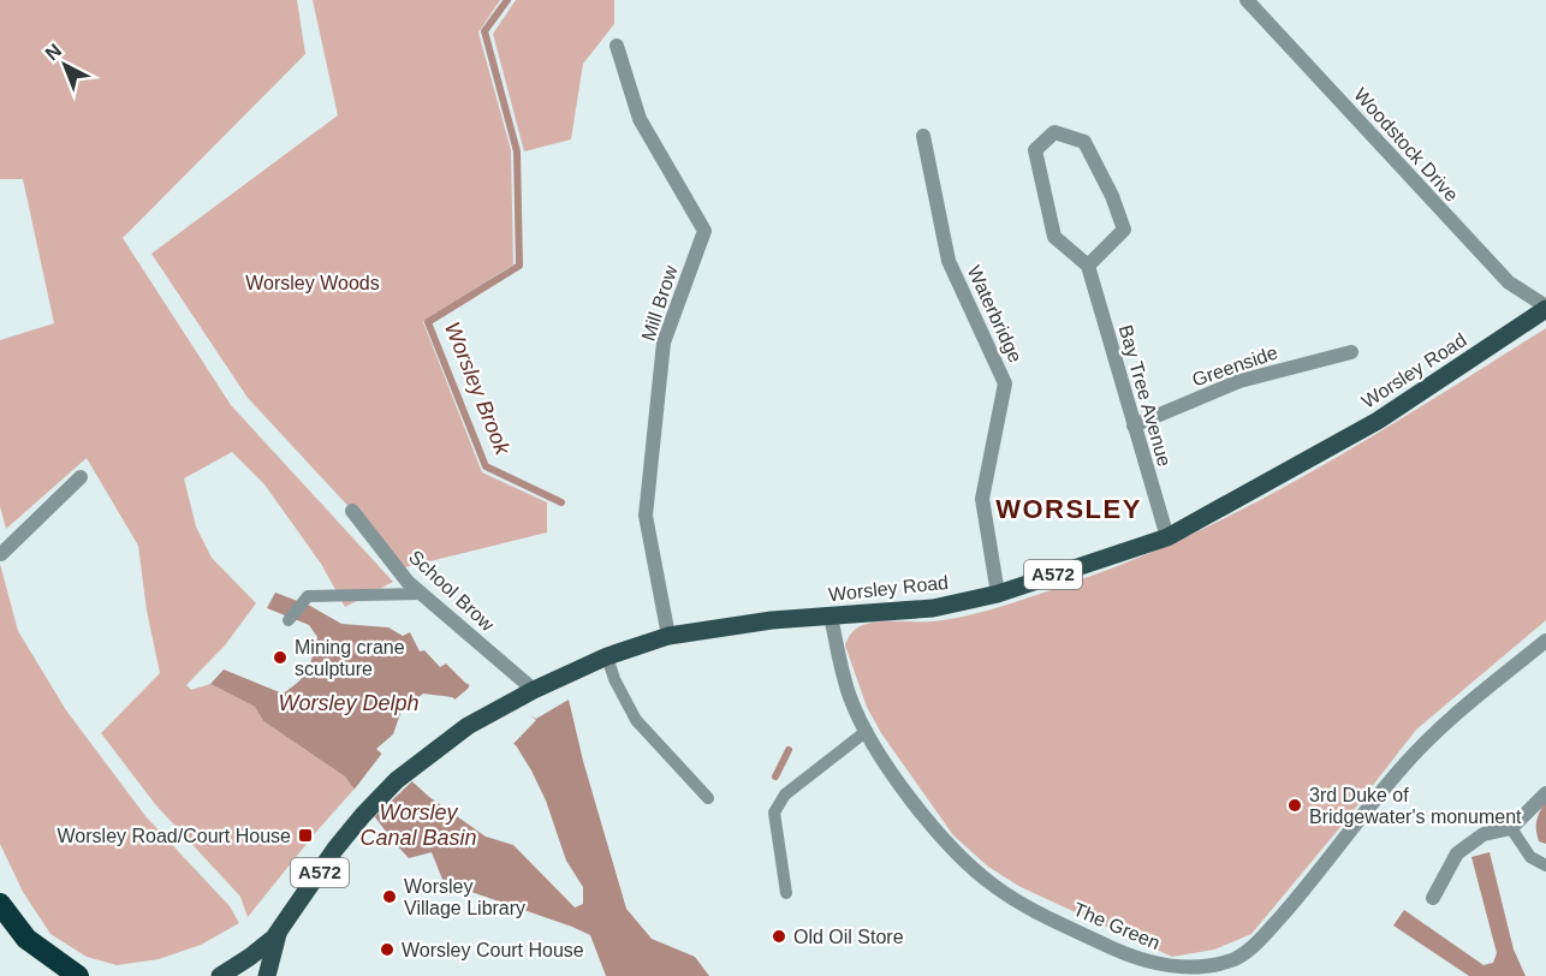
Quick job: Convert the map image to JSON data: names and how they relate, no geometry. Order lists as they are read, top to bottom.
{
  "streets": {
    "main road": ["Worsley Road", "A572"],
    "street": [
      "Woodstock Drive",
      "Mill Brow",
      "Waterbridge",
      "Greenside",
      "Bay Tree Avenue",
      "School Brow",
      "The Green"
    ]
  },
  "crossings": [
    ["Woodstock Drive", "Worsley Road"],
    ["Mill Brow", "Worsley Road"],
    ["Waterbridge", "Worsley Road"],
    ["Greenside", "Bay Tree Avenue"],
    ["Worsley Road", "Bay Tree Avenue"],
    ["Worsley Road", "School Brow"],
    ["Worsley Road", "The Green"]
  ],
  "districts": ["WORSLEY"],
  "water": ["Worsley Brook", "Worsley Delph", "Worsley Canal Basin"],
  "parks": ["Worsley Woods"],
  "places": {
    "other": [
      "Mining crane sculpture",
      "3rd Duke of Bridgewater's monument",
      "Worsley Village Library",
      "Old Oil Store",
      "Worsley Court House"
    ],
    "transit": ["Worsley Road/Court House"]
  },
  "north": "top left"
}
